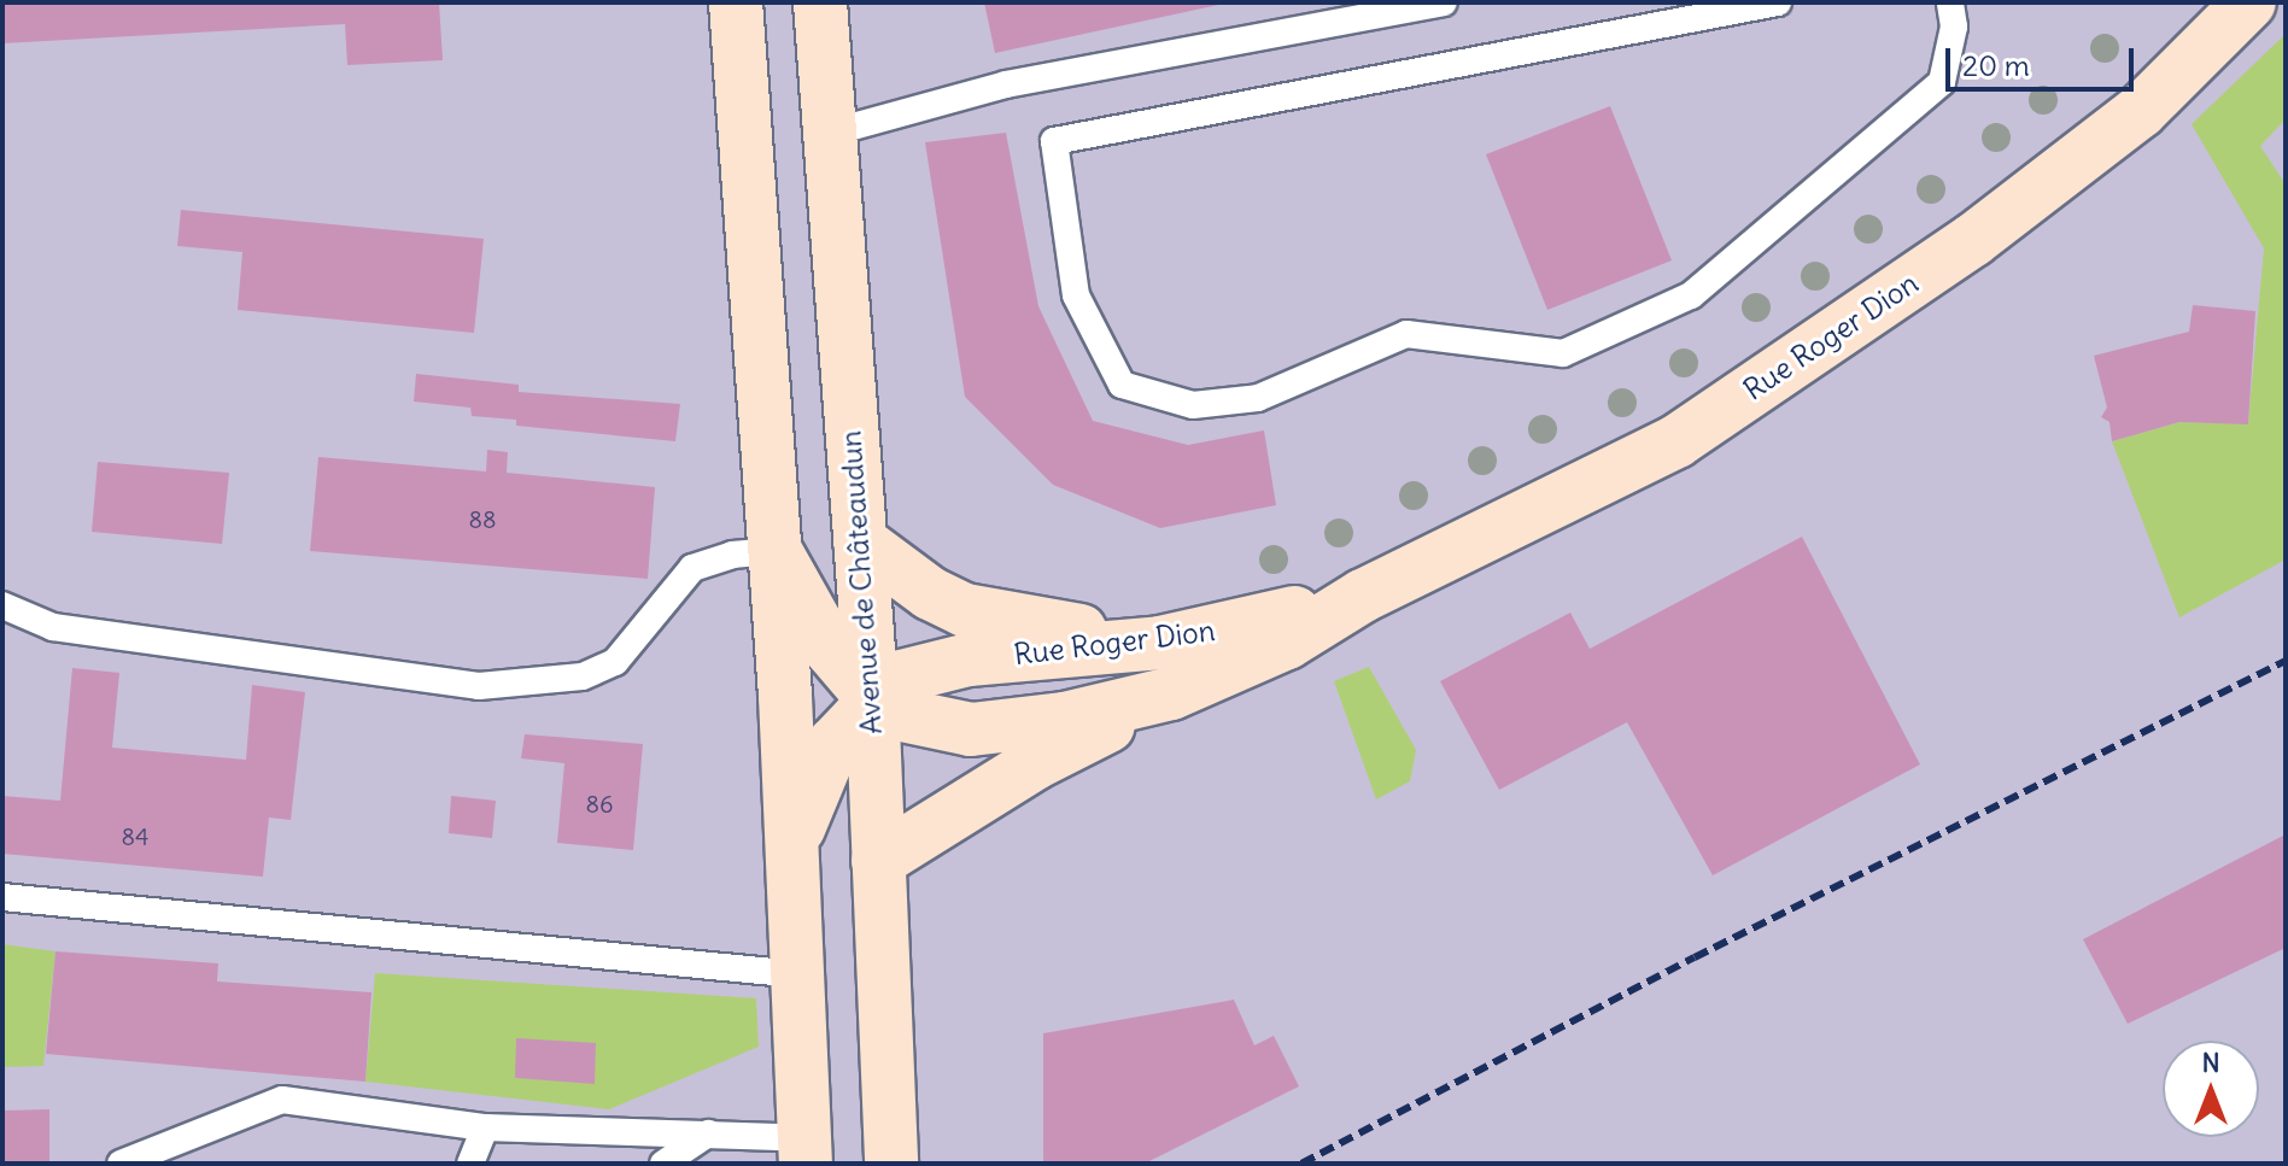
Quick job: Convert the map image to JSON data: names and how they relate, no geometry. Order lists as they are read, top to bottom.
{
  "streets": {
    "street": ["Rue Roger Dion", "Avenue de Châteaudun"]
  },
  "crossings": [
    ["Rue Roger Dion", "Avenue de Châteaudun"]
  ],
  "house_numbers": ["88", "86", "84"],
  "scale_bar": "20 m",
  "north": "top"
}
